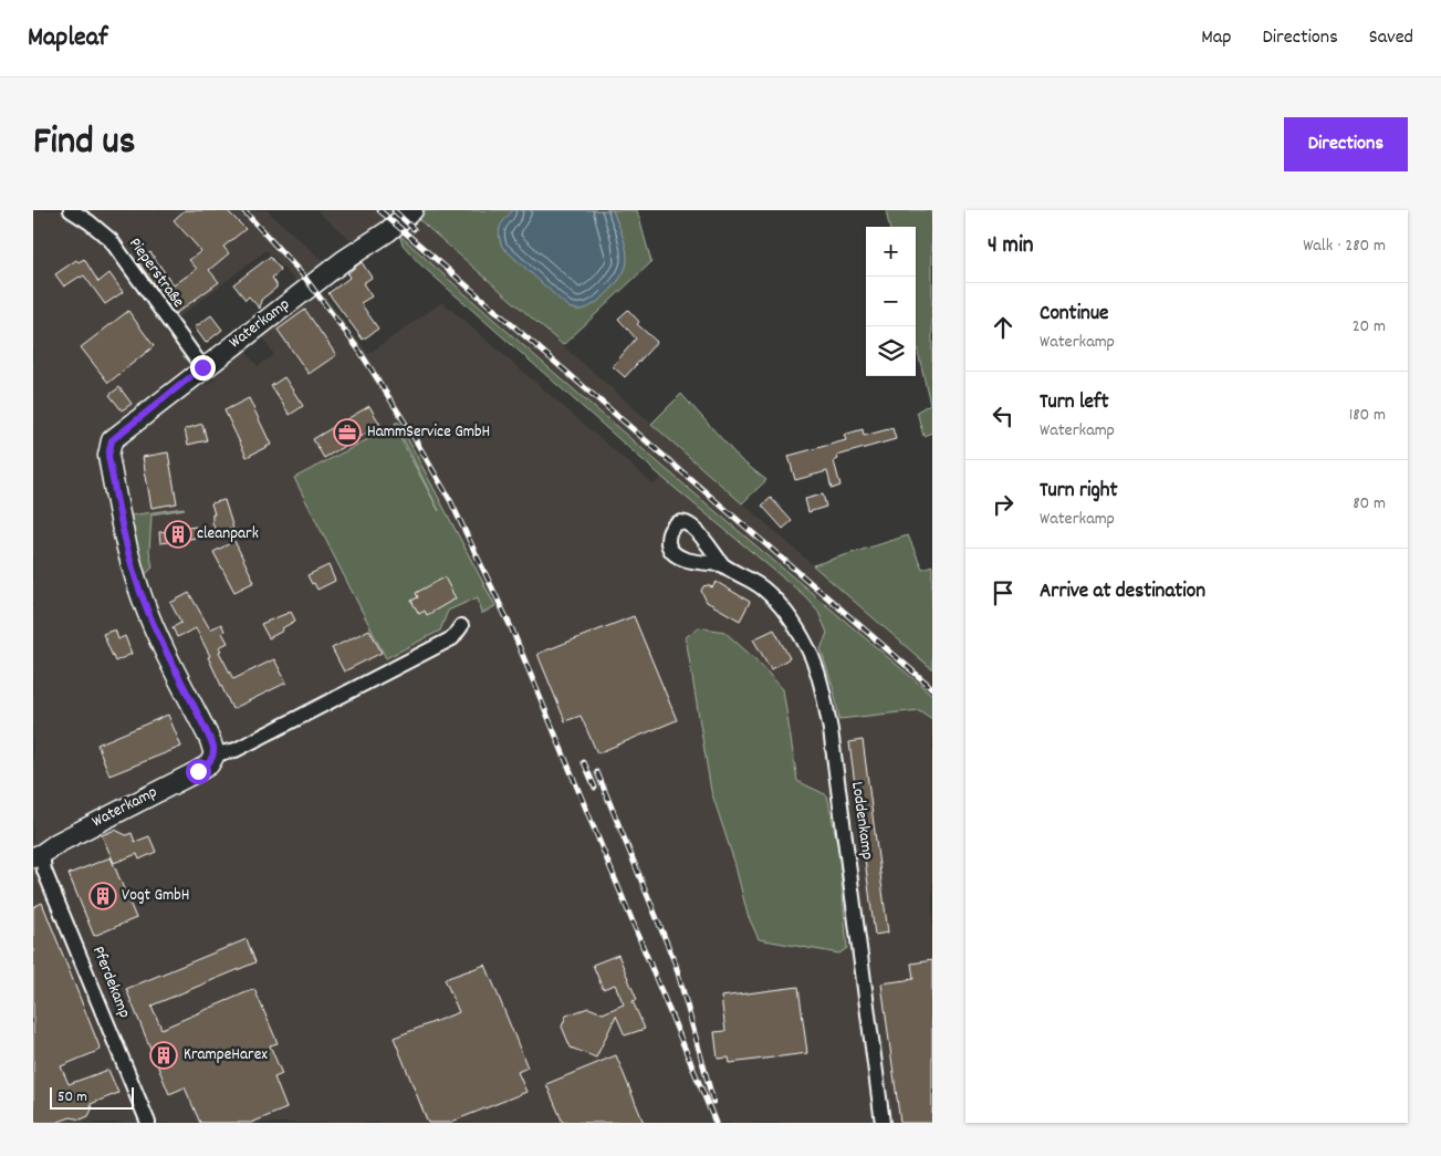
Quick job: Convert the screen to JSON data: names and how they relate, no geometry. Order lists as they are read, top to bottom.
{
  "streets": {
    "street": [
      "Pieperstraße",
      "Waterkamp",
      "Loddenkamp",
      "Pferdekamp"
    ]
  },
  "crossings": [
    ["Pieperstraße", "Waterkamp"],
    ["Waterkamp", "Pferdekamp"]
  ],
  "places": {
    "office": ["HammService GmbH"],
    "building": ["cleanpark", "Vogt GmbH", "KrampeHarex"]
  },
  "scale_bar": "50 m",
  "page": {
    "header": "Mapleaf",
    "nav": ["Map", "Directions", "Saved"],
    "title": "Find us",
    "buttons": "Directions",
    "heading": ["4 min", "Walk · 280 m"],
    "map_buttons": ["+", "−"],
    "list": [
      ["Continue", "Waterkamp", "20 m"],
      ["Turn left", "Waterkamp", "180 m"],
      ["Turn right", "Waterkamp", "80 m"],
      "Arrive at destination"
    ],
    "scale": "50 m"
  }
}
